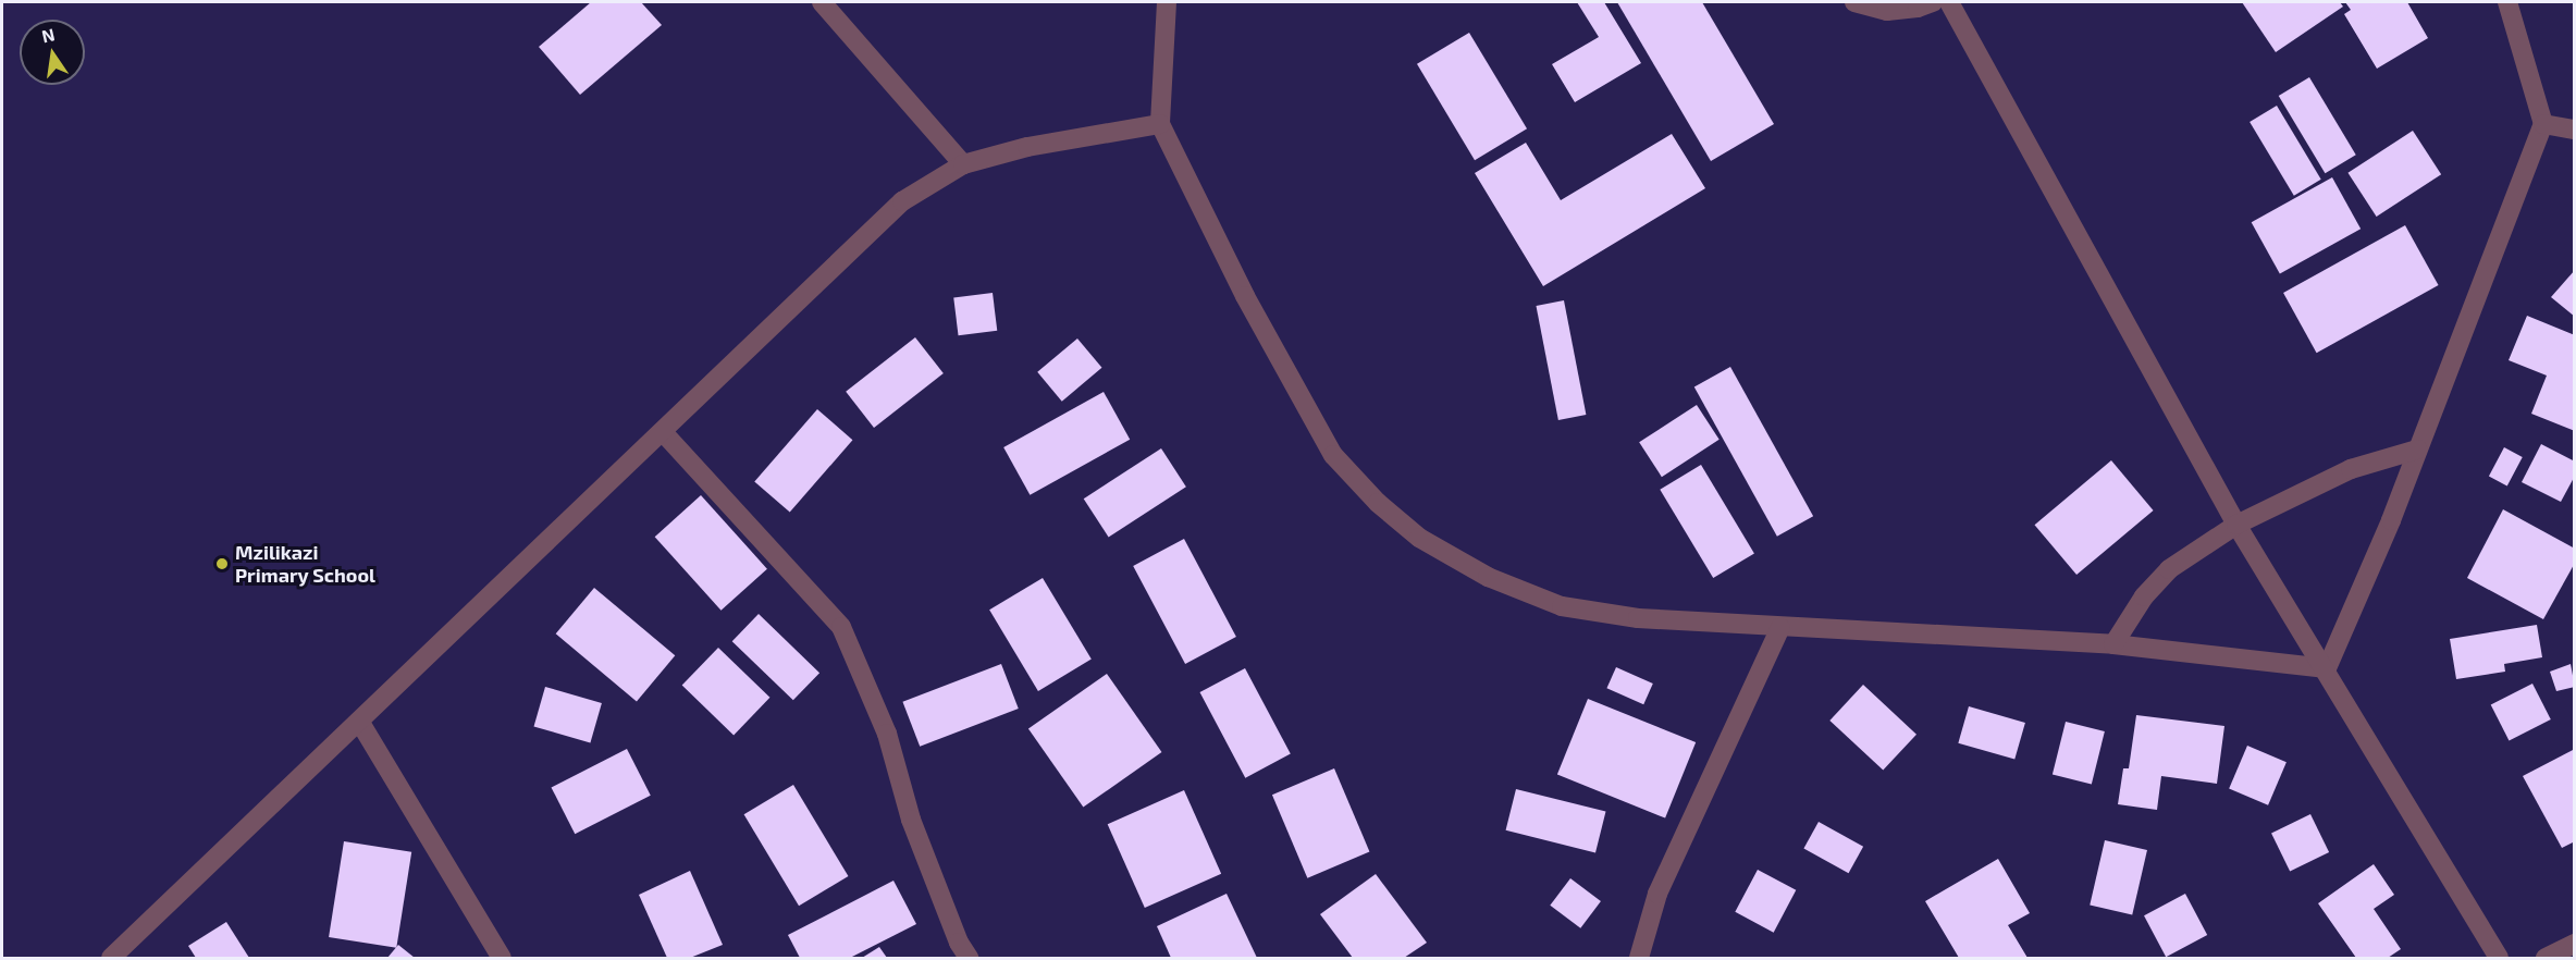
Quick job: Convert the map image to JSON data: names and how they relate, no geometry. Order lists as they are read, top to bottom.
{
  "places": ["Mzilikazi Primary School"],
  "north": "top"
}
